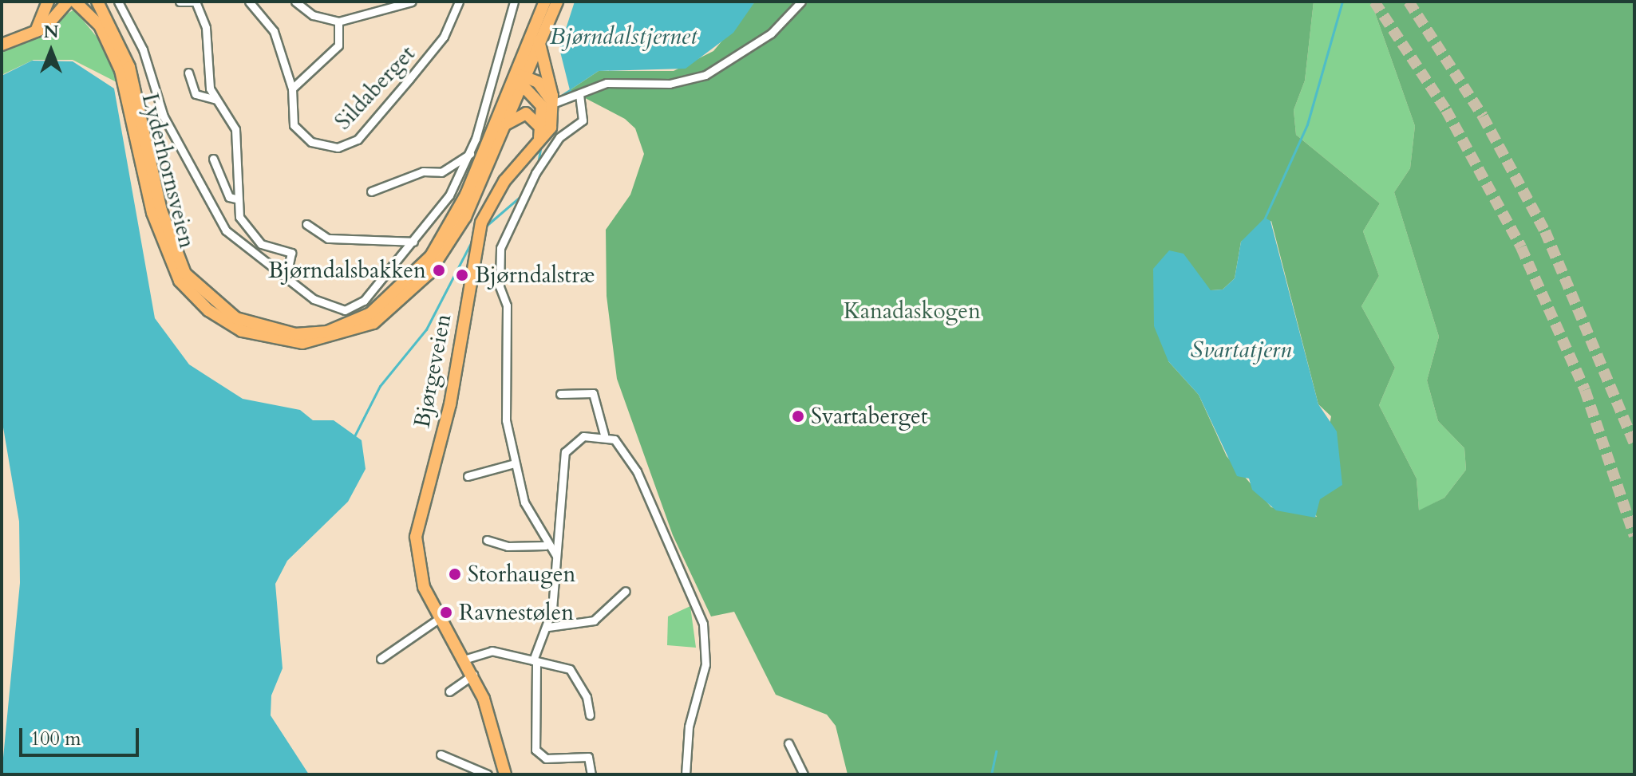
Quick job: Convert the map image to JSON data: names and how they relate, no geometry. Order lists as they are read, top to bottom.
{
  "streets": {
    "main road": ["Lyderhornsveien", "Bjørgeveien"],
    "street": ["Sildaberget"]
  },
  "crossings": [
    ["Lyderhornsveien", "Bjørgeveien"]
  ],
  "water": ["Bjørndalstjernet", "Svartatjern"],
  "parks": ["Kanadaskogen"],
  "places": [
    "Bjørndalsbakken",
    "Bjørndalstræ",
    "Svartaberget",
    "Storhaugen",
    "Ravnestølen"
  ],
  "scale_bar": "100 m",
  "north": "top"
}
